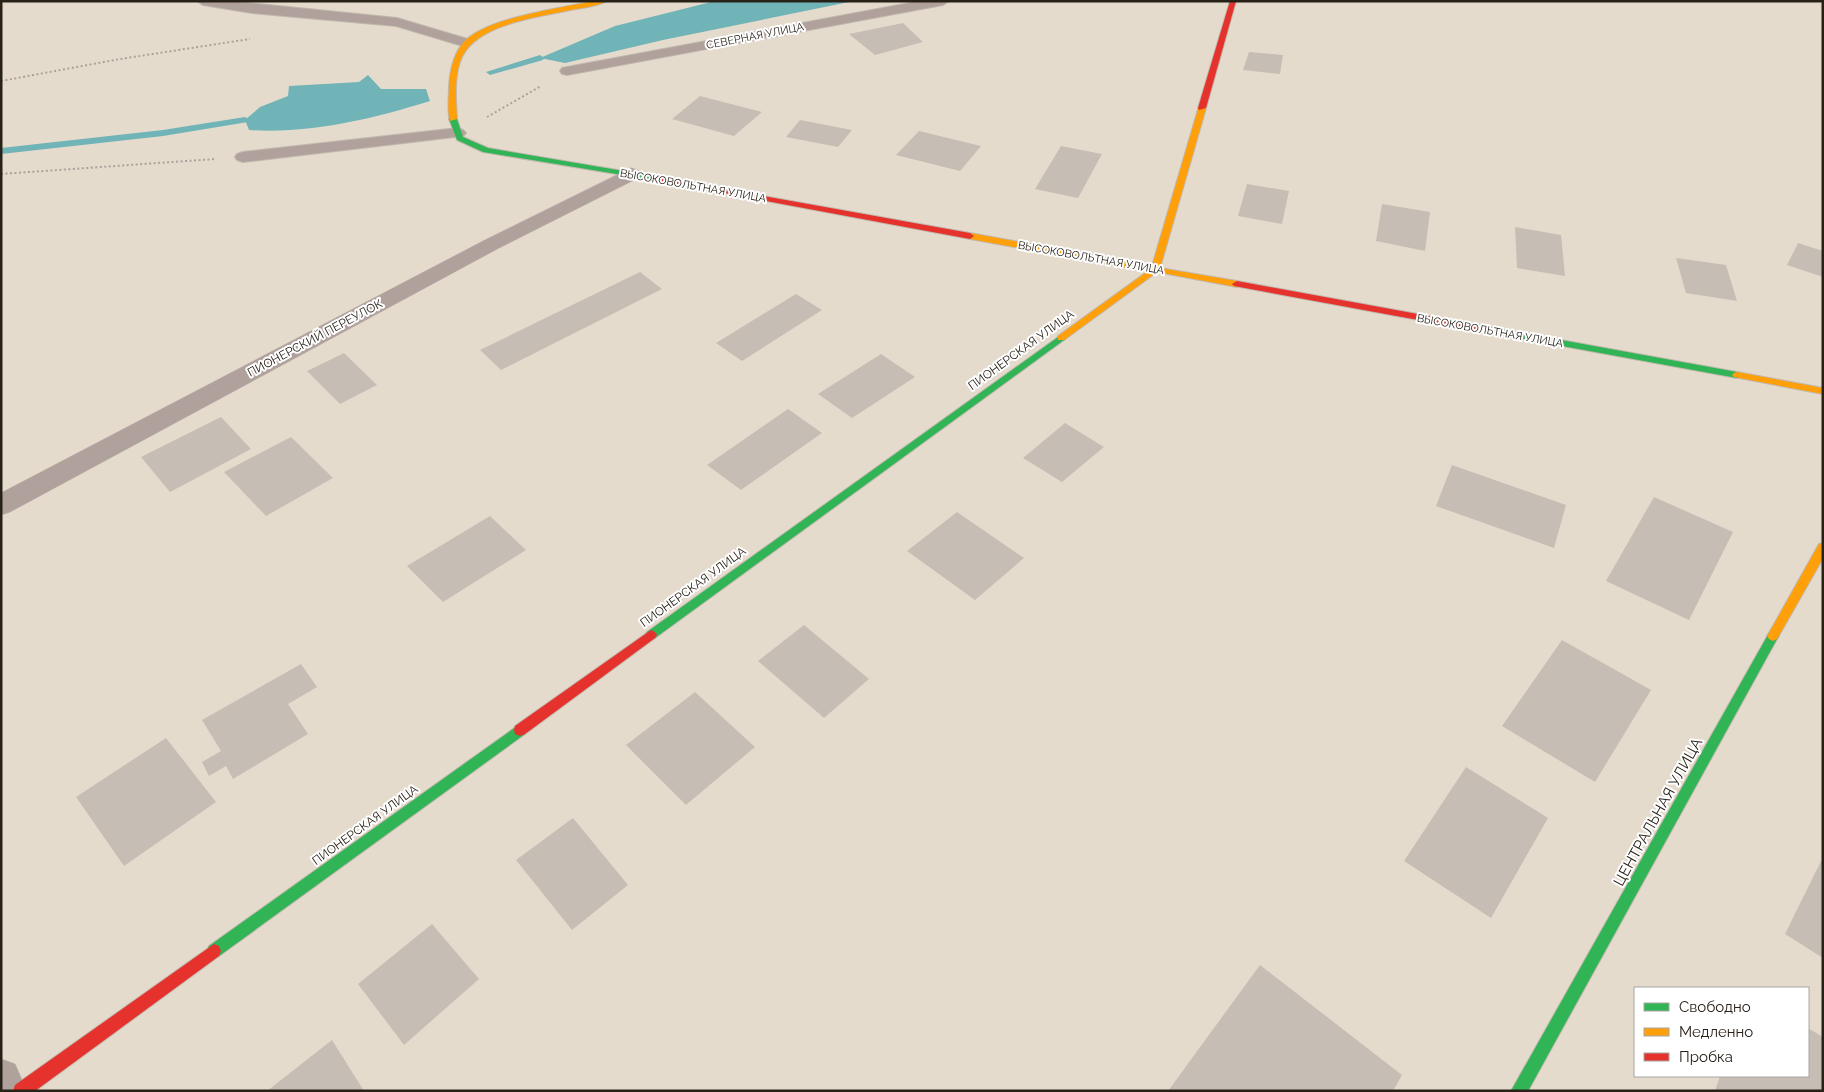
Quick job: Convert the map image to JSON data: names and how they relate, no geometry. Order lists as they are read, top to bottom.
{
  "streets": {
    "street": [
      "ВЫСОКОВОЛЬТНАЯ УЛИЦА",
      "ПИОНЕРСКИЙ ПЕРЕУЛОК",
      "ПИОНЕРСКАЯ УЛИЦА",
      "ЦЕНТРАЛЬНАЯ УЛИЦА"
    ],
    "lane": ["СЕВЕРНАЯ УЛИЦА"]
  },
  "crossings": [
    ["ВЫСОКОВОЛЬТНАЯ УЛИЦА", "ПИОНЕРСКИЙ ПЕРЕУЛОК"],
    ["ВЫСОКОВОЛЬТНАЯ УЛИЦА", "ПИОНЕРСКАЯ УЛИЦА"]
  ],
  "legend": ["Свободно", "Медленно", "Пробка"]
}
